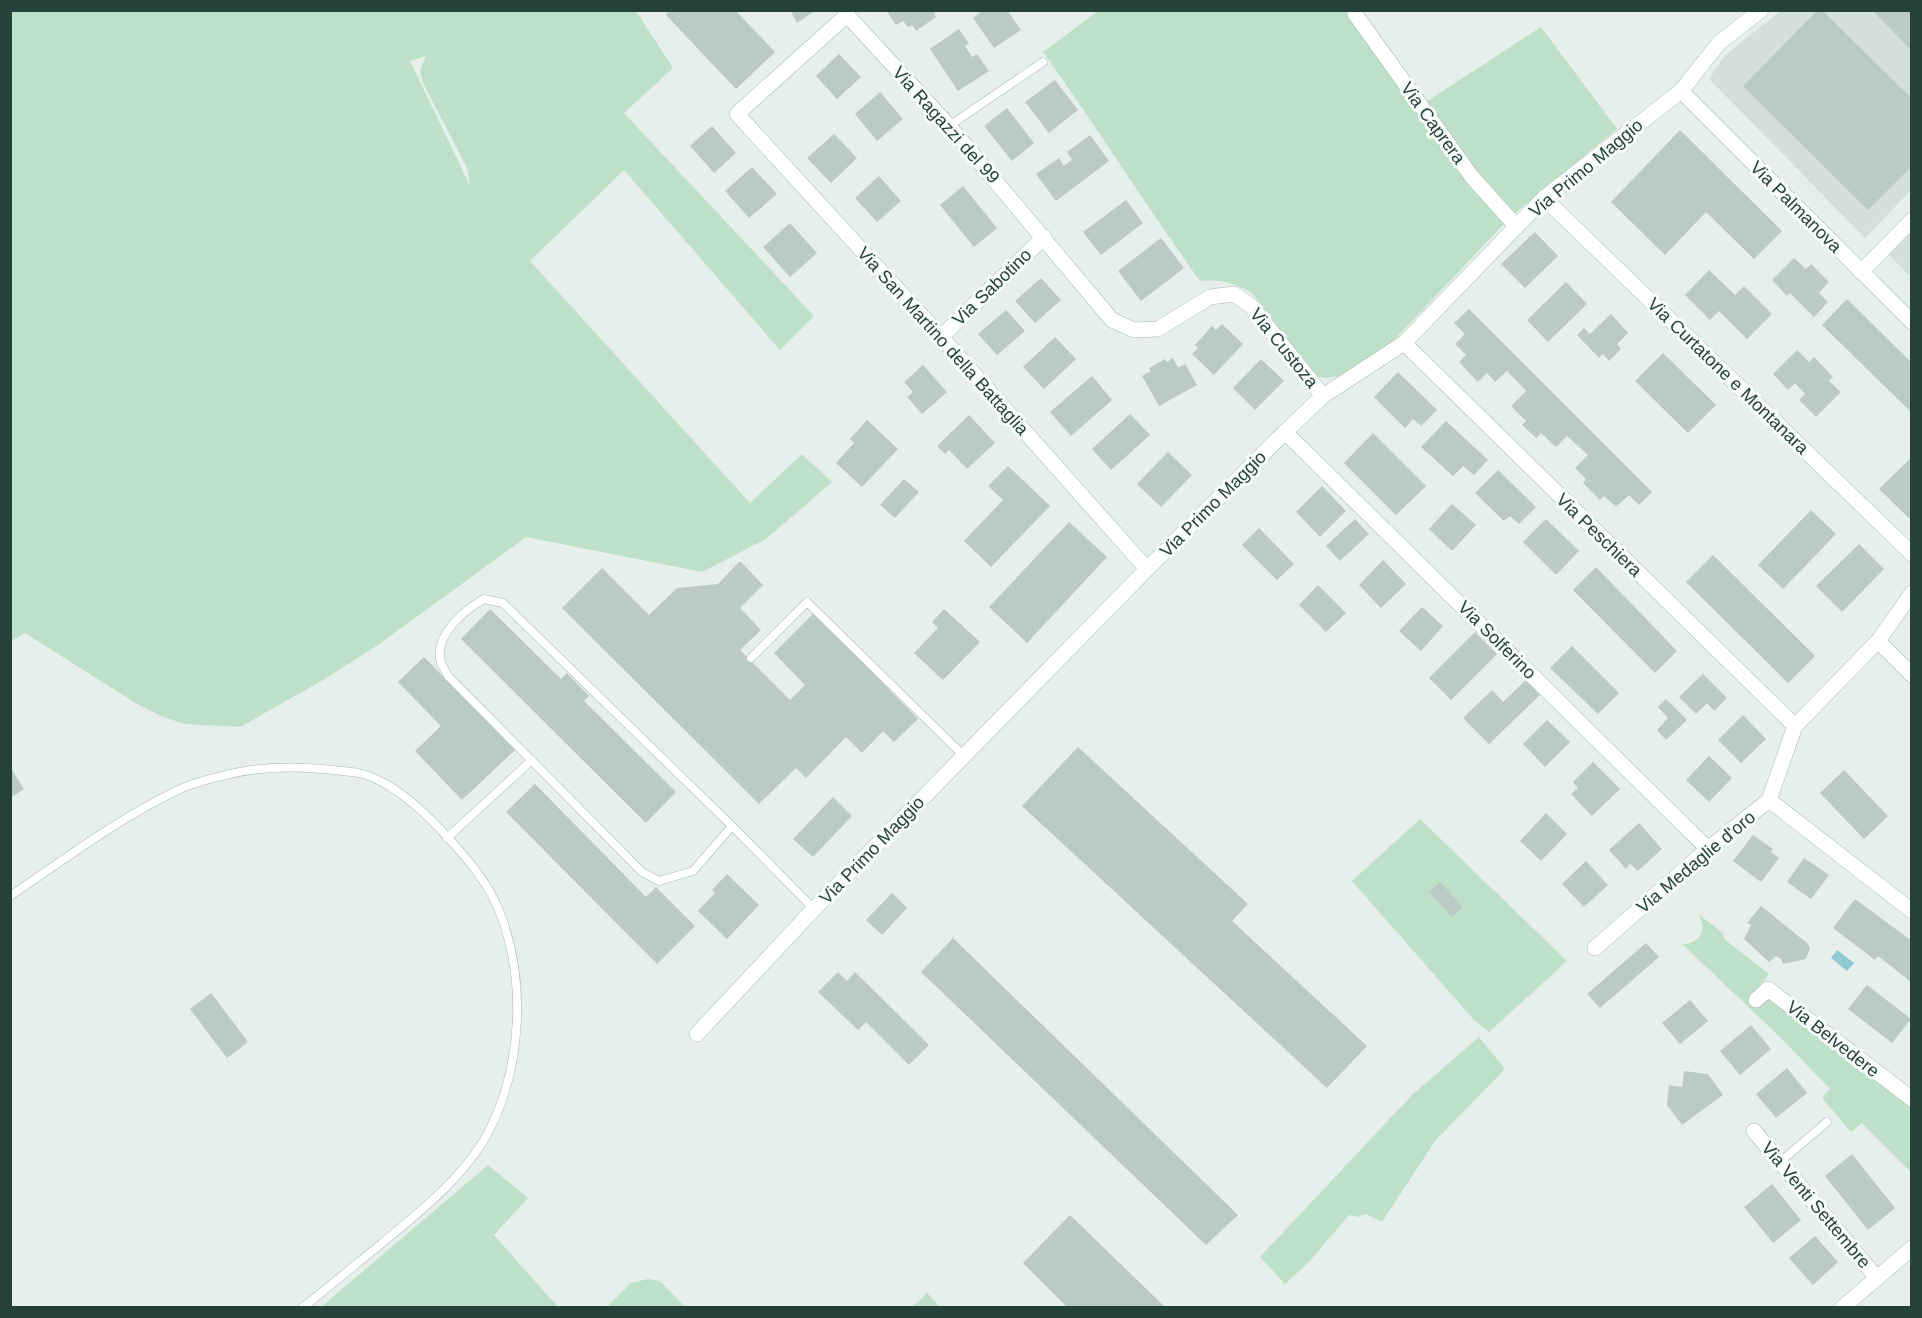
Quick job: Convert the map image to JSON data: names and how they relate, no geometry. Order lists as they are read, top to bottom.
{
  "streets": {
    "street": [
      "Via Caprera",
      "Via Ragazzi del 99",
      "Via Primo Maggio",
      "Via Palmanova",
      "Via Sabotino",
      "Via San Martino della Battaglia",
      "Via Custoza",
      "Via Curtatone e Montanara",
      "Via Peschiera",
      "Via Solferino",
      "Via Medaglie d'oro",
      "Via Belvedere",
      "Via Venti Settembre"
    ]
  },
  "crossings": [
    ["Via Caprera", "Via Primo Maggio"],
    ["Via Ragazzi del 99", "Via Sabotino"],
    ["Via Ragazzi del 99", "Via San Martino della Battaglia"],
    ["Via Ragazzi del 99", "Via Custoza"],
    ["Via Primo Maggio", "Via Palmanova"],
    ["Via Primo Maggio", "Via San Martino della Battaglia"],
    ["Via Primo Maggio", "Via Custoza"],
    ["Via Primo Maggio", "Via Curtatone e Montanara"],
    ["Via Primo Maggio", "Via Peschiera"],
    ["Via Primo Maggio", "Via Solferino"],
    ["Via Sabotino", "Via San Martino della Battaglia"],
    ["Via Solferino", "Via Medaglie d'oro"]
  ]
}
